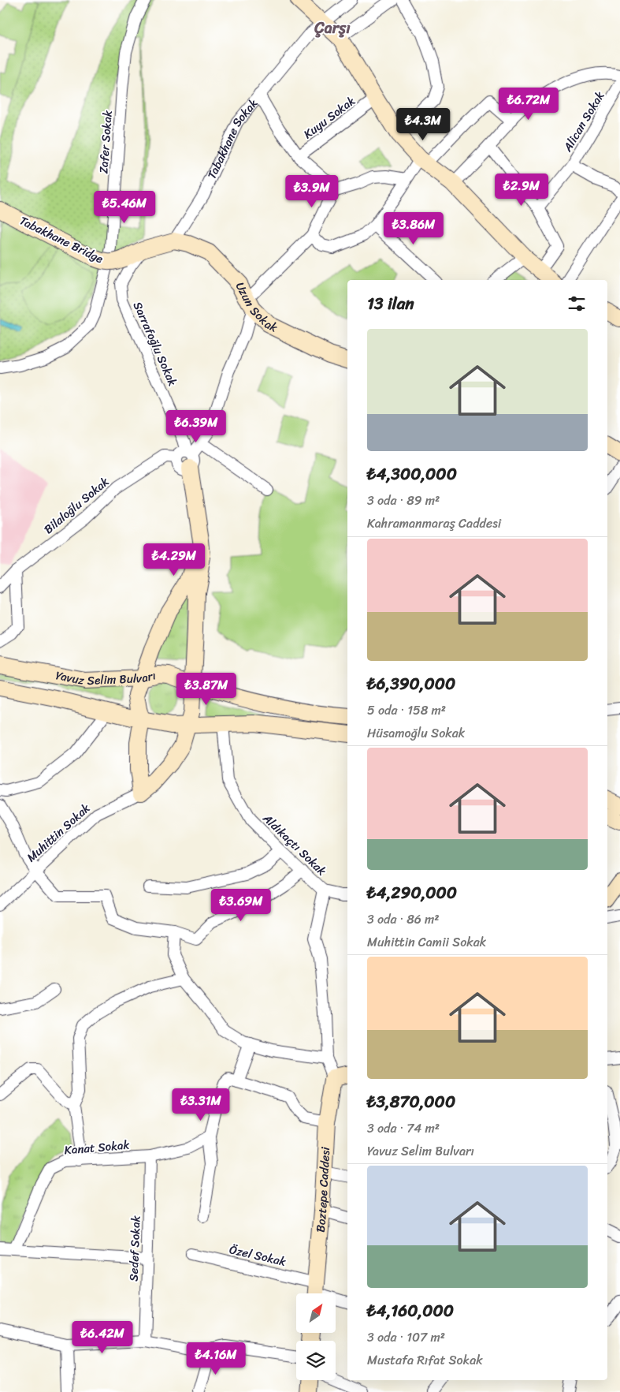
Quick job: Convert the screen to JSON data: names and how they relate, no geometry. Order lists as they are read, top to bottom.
{
  "streets": {
    "main road": [
      "Tabakhane Bridge",
      "Uzun Sokak",
      "Yavuz Selim Bulvarı",
      "Boztepe Caddesi"
    ],
    "street": [
      "Kuyu Sokak",
      "Alican Sokak",
      "Tabakhane Sokak",
      "Zafer Sokak",
      "Sarrafoğlu Sokak",
      "Bilaloğlu Sokak",
      "Muhittin Sokak",
      "Aldıkaçtı Sokak",
      "Kanat Sokak",
      "Sedef Sokak",
      "Özel Sokak"
    ]
  },
  "crossings": [
    ["Tabakhane Sokak", "Uzun Sokak"],
    ["Tabakhane Bridge", "Sarrafoğlu Sokak"],
    ["Sarrafoğlu Sokak", "Bilaloğlu Sokak"],
    ["Yavuz Selim Bulvarı", "Aldıkaçtı Sokak"],
    ["Aldıkaçtı Sokak", "Boztepe Caddesi"],
    ["Kanat Sokak", "Sedef Sokak"],
    ["Boztepe Caddesi", "Özel Sokak"]
  ],
  "districts": ["Çarşı"],
  "north": "top right",
  "page": {
    "price": [
      "₺6.72M",
      "₺4.3M",
      "₺2.9M",
      "₺3.9M",
      "₺5.46M",
      "₺3.86M",
      "₺6.39M",
      "₺4.29M",
      "₺3.87M",
      "₺3.69M",
      "₺3.31M",
      "₺6.42M",
      "₺4.16M"
    ],
    "heading": "13 ilan",
    "list": [
      {
        "name": "₺4,300,000",
        "note": "3 oda · 89 m² · Kahramanmaraş Caddesi"
      },
      {
        "name": "₺6,390,000",
        "note": "5 oda · 158 m² · Hüsamoğlu Sokak"
      },
      {
        "name": "₺4,290,000",
        "note": "3 oda · 86 m² · Muhittin Camii Sokak"
      },
      {
        "name": "₺3,870,000",
        "note": "3 oda · 74 m² · Yavuz Selim Bulvarı"
      },
      {
        "name": "₺4,160,000",
        "note": "3 oda · 107 m² · Mustafa Rıfat Sokak"
      }
    ]
  }
}
